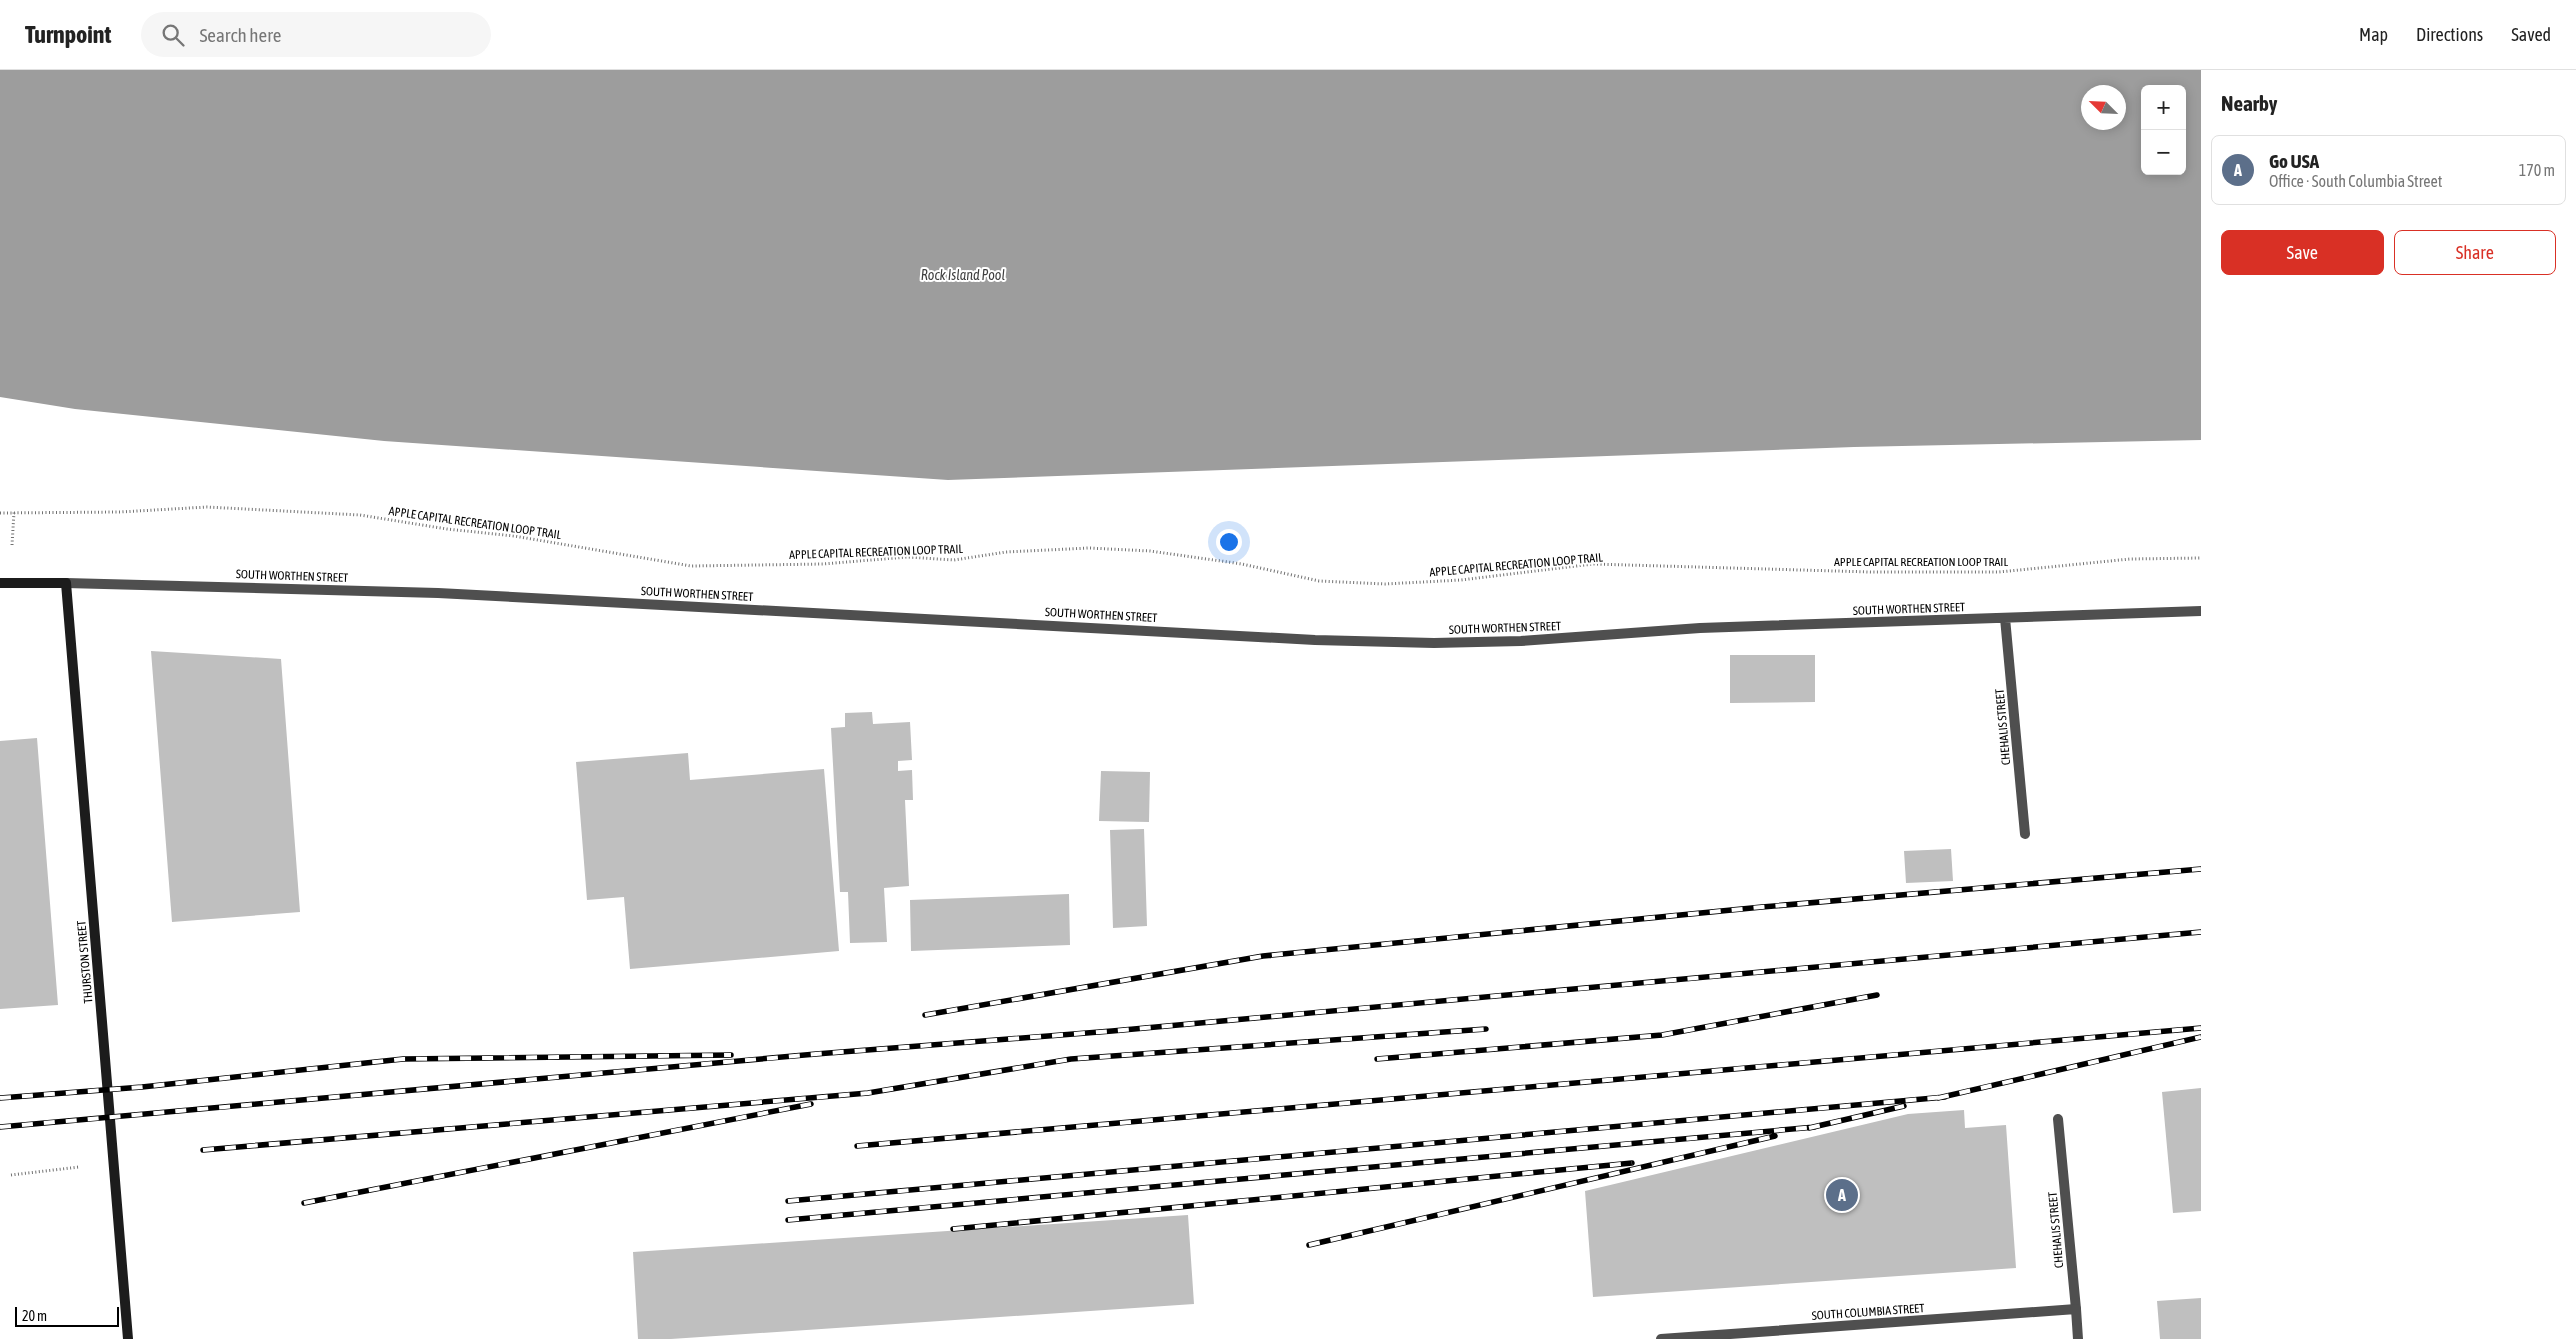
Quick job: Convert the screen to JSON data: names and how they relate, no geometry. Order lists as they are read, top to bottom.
{
  "streets": {
    "main road": ["SOUTH WORTHEN STREET", "THURSTON STREET"],
    "street": ["CHEHALIS STREET", "SOUTH COLUMBIA STREET"],
    "path": ["APPLE CAPITAL RECREATION LOOP TRAIL"]
  },
  "crossings": [
    ["SOUTH WORTHEN STREET", "CHEHALIS STREET"],
    ["SOUTH WORTHEN STREET", "THURSTON STREET"],
    ["CHEHALIS STREET", "SOUTH COLUMBIA STREET"]
  ],
  "water": ["Rock Island Pool"],
  "scale_bar": "20 m",
  "north": "top left",
  "page": {
    "header": "Turnpoint",
    "search": "Search here",
    "nav": ["Map", "Directions", "Saved"],
    "heading": "Nearby",
    "map_buttons": ["+", "−"],
    "list": [
      {
        "mark": "A",
        "name": "Go USA",
        "note": "Office · South Columbia Street",
        "value": "170 m"
      }
    ],
    "buttons": ["Save", "Share"],
    "pins": "A",
    "scale": "20 m"
  }
}
